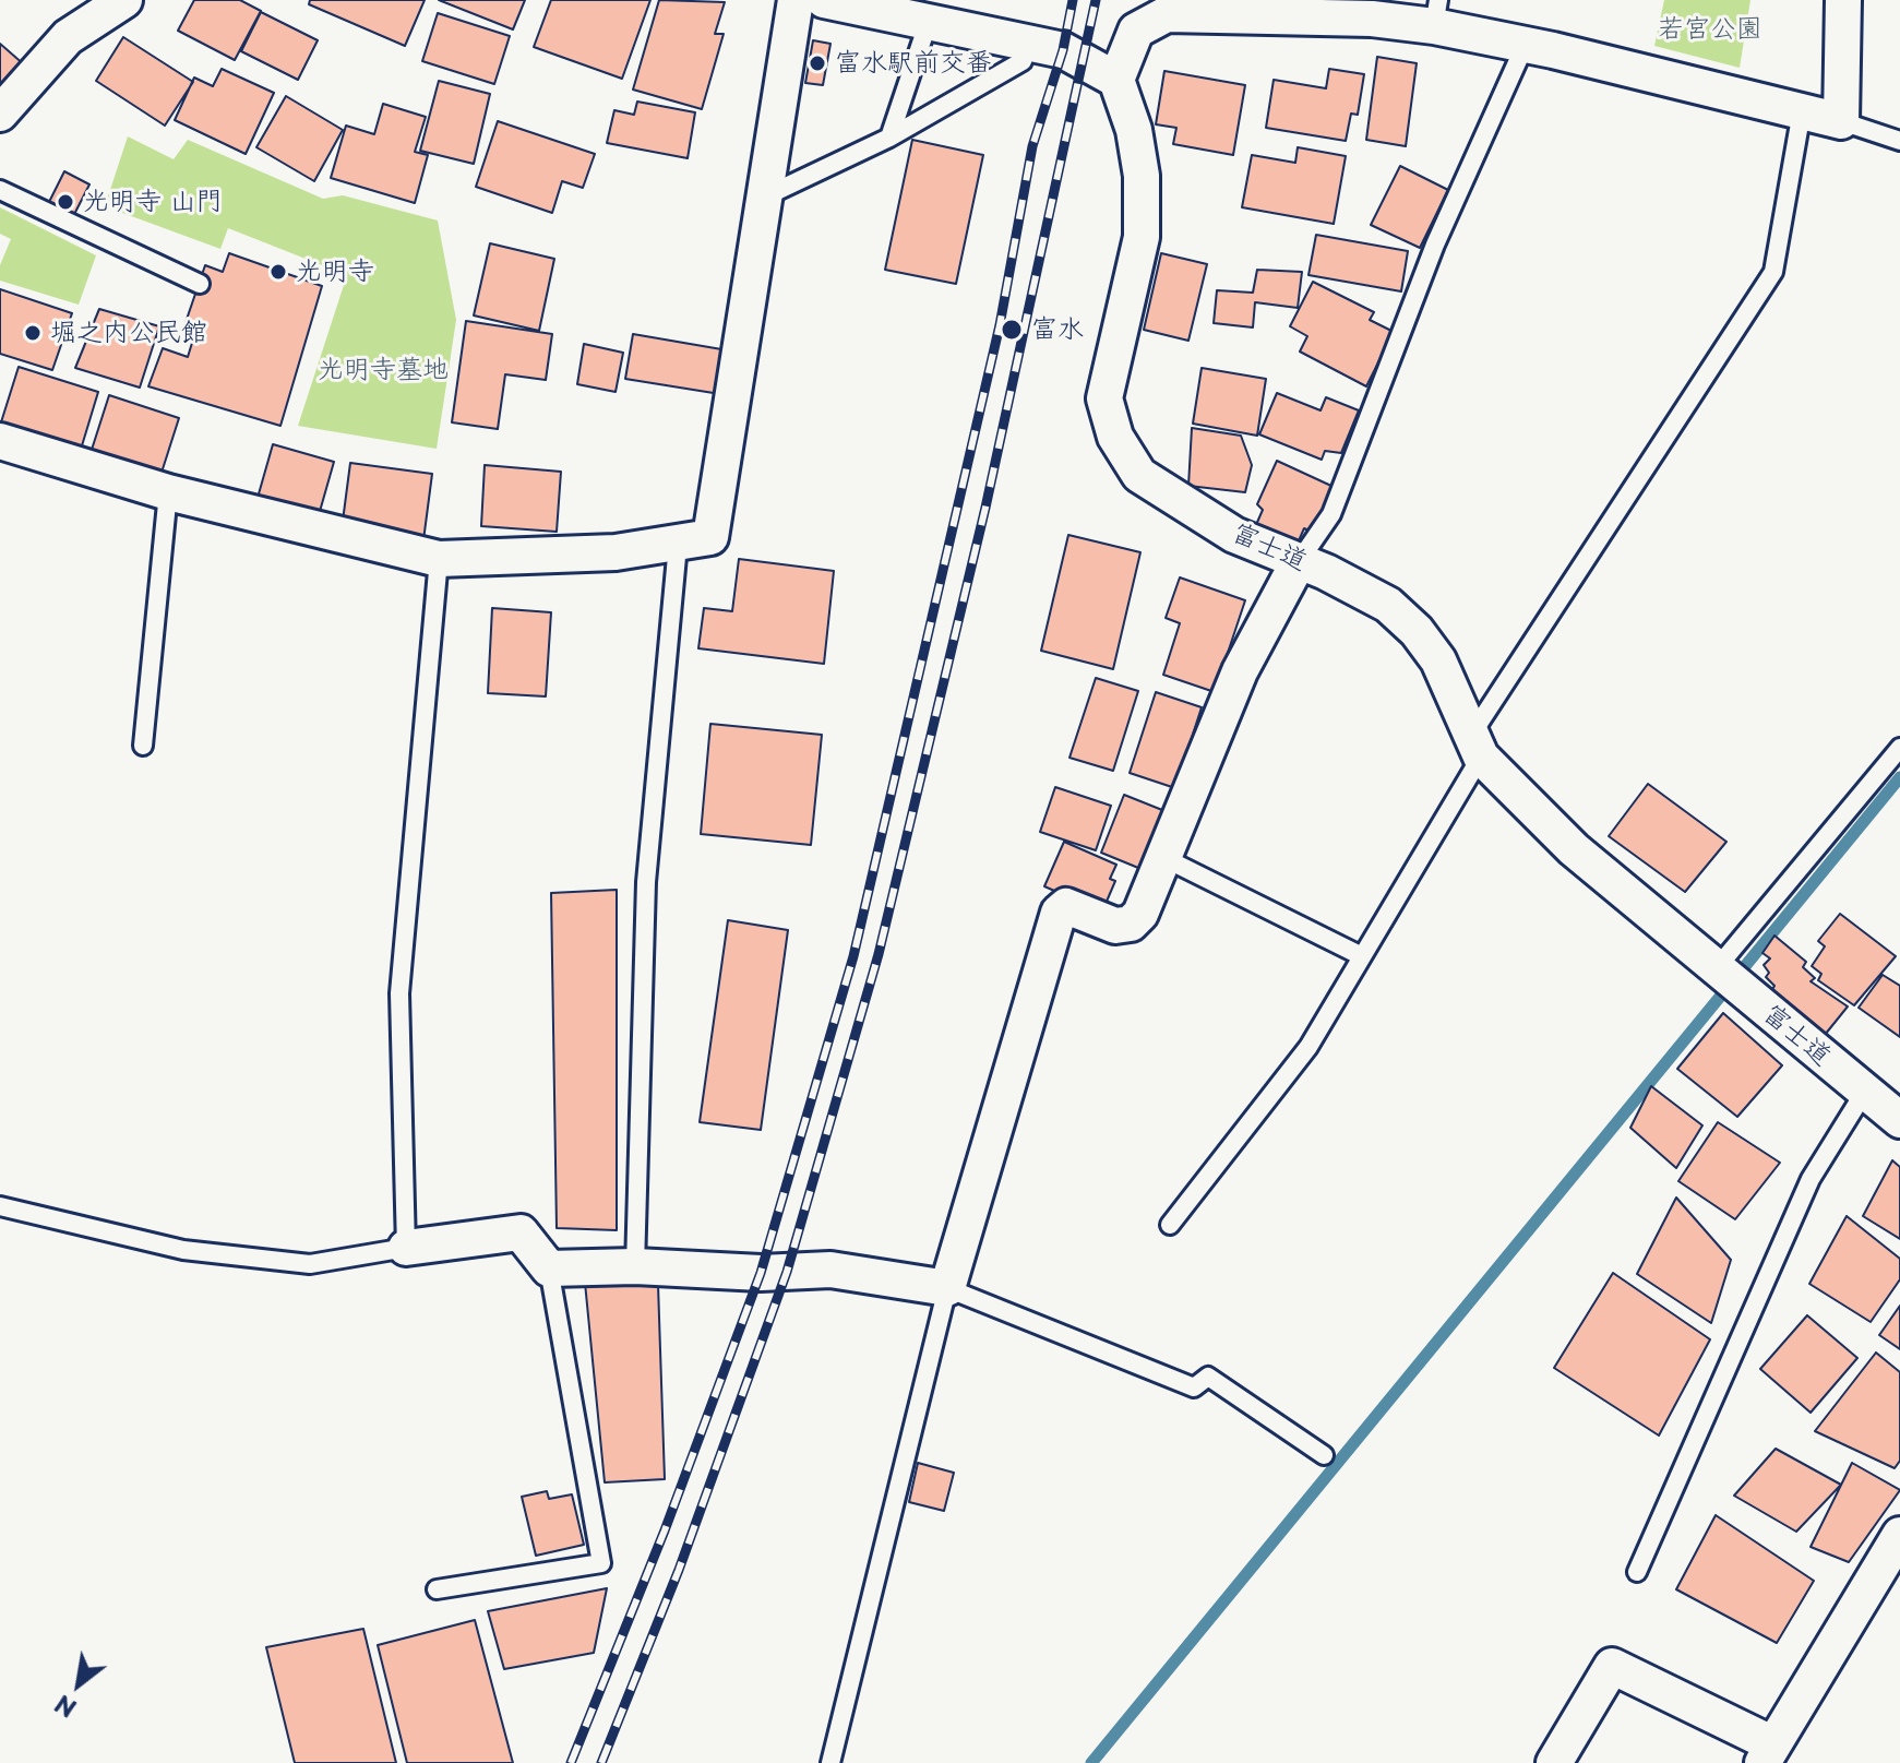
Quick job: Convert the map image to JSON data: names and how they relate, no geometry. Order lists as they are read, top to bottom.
{
  "streets": {
    "street": ["富士道"]
  },
  "parks": ["若宮公園", "光明寺墓地"],
  "places": [
    "富水駅前交番",
    "光明寺 山門",
    "光明寺",
    "富水",
    "堀之内公民館"
  ],
  "north": "bottom left"
}
